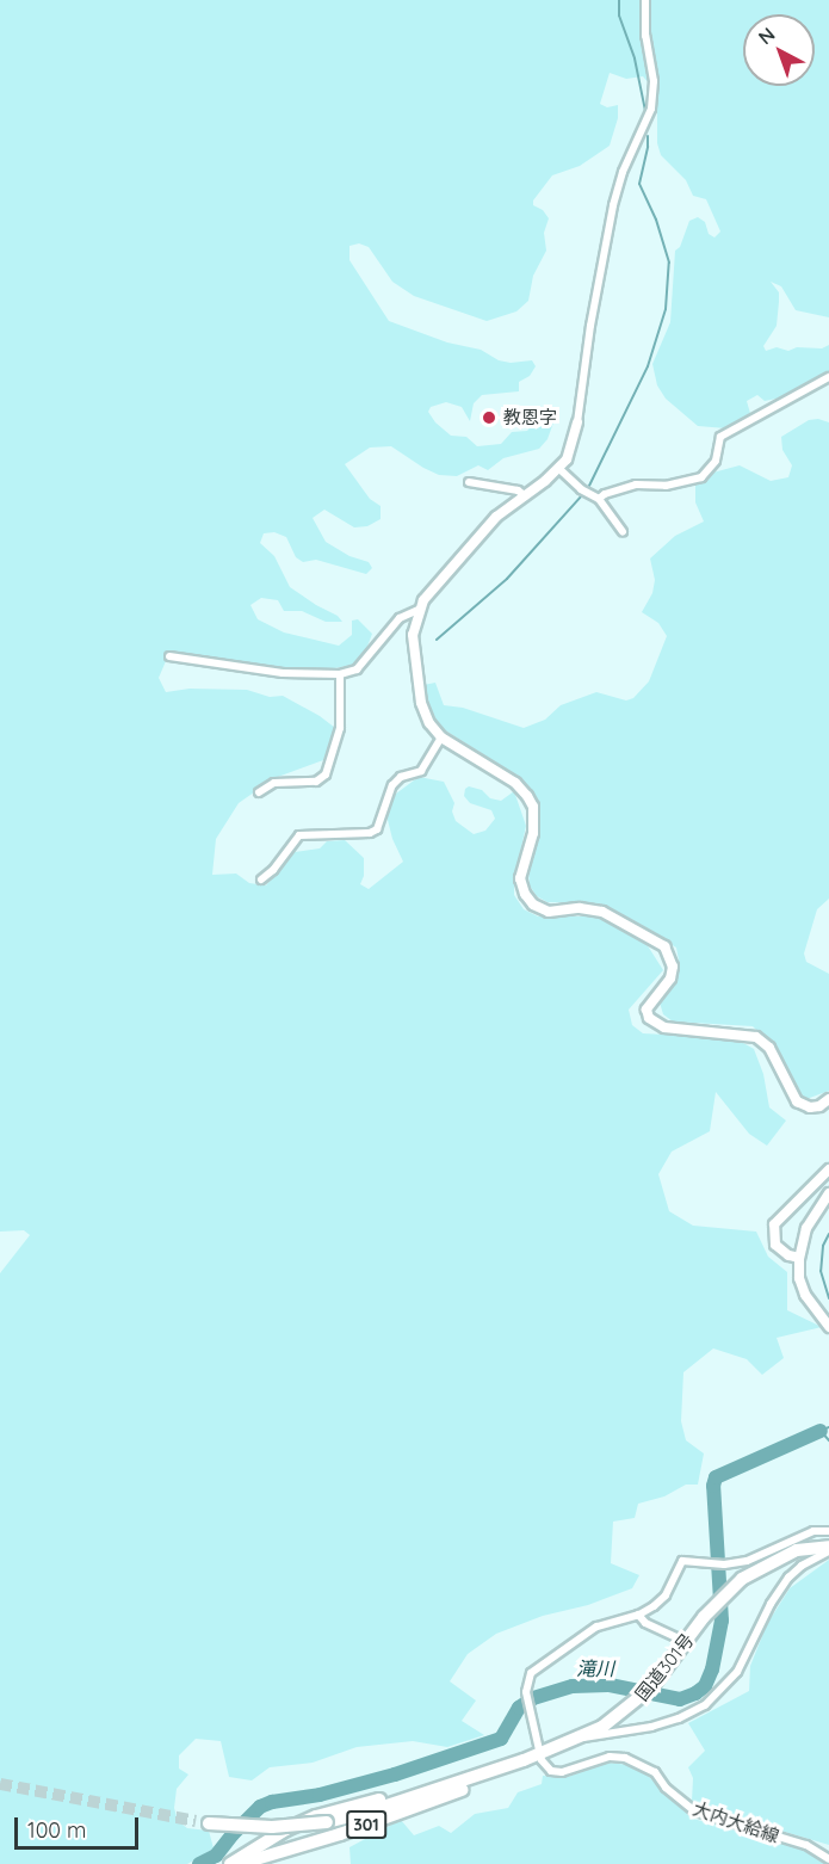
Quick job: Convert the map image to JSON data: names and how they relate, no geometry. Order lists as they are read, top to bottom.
{
  "streets": {
    "highway": ["国道301号", "301"],
    "street": ["大内大給線"]
  },
  "crossings": [
    ["国道301号", "大内大給線"],
    ["国道301号", "301"]
  ],
  "water": ["滝川"],
  "places": ["教恩字"],
  "scale_bar": "100 m",
  "north": "top left"
}
